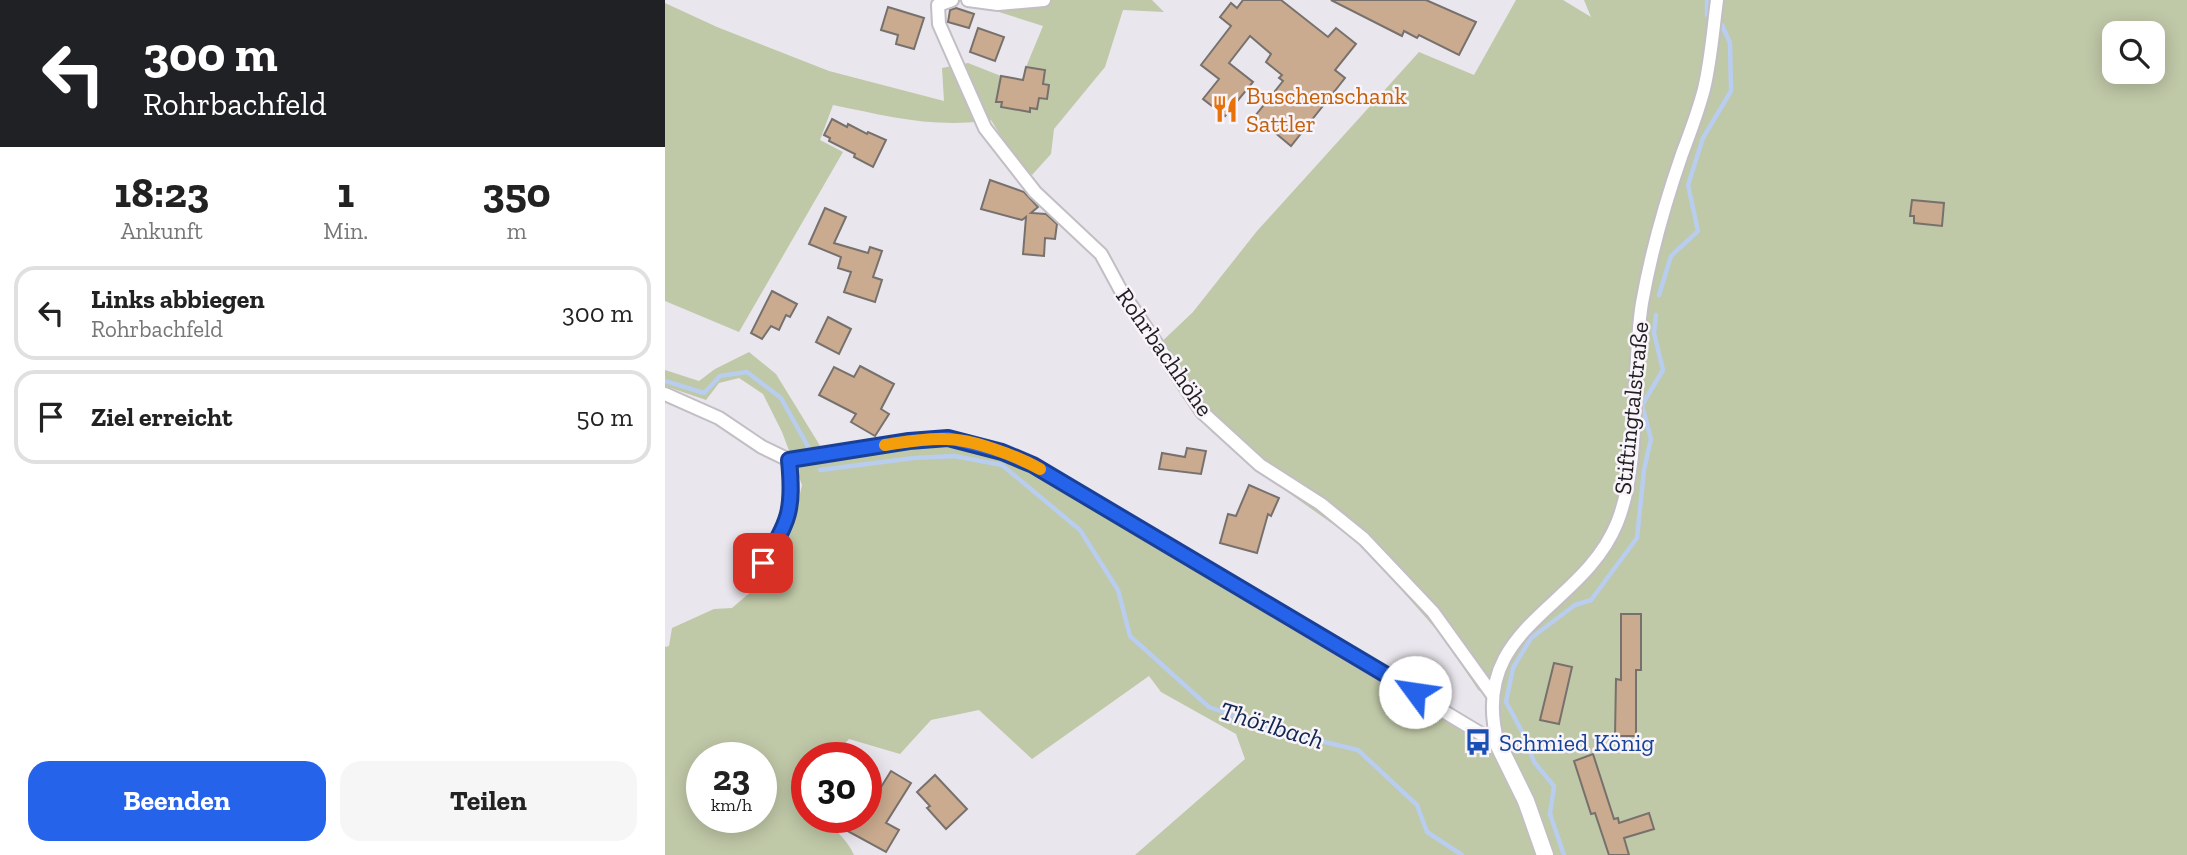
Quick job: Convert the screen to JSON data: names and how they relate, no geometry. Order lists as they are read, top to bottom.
{
  "streets": {
    "street": ["Rohrbachhöhe", "Stiftingtalstraße"]
  },
  "crossings": [
    ["Rohrbachhöhe", "Stiftingtalstraße"]
  ],
  "water": ["Thörlbach"],
  "places": {
    "restaurant": ["Buschenschank Sattler"],
    "bus stop": ["Schmied König"]
  },
  "page": {
    "turn": ["300 m", "Rohrbachfeld"],
    "eta": [
      "18:23",
      "Ankunft",
      "1",
      "Min.",
      "350",
      "m"
    ],
    "list": [
      {
        "name": "Links abbiegen",
        "note": "Rohrbachfeld",
        "value": "300 m"
      },
      {
        "name": "Ziel erreicht",
        "value": "50 m"
      }
    ],
    "speed": "23 km/h",
    "limit": "30",
    "buttons": ["Beenden", "Teilen"]
  }
}
